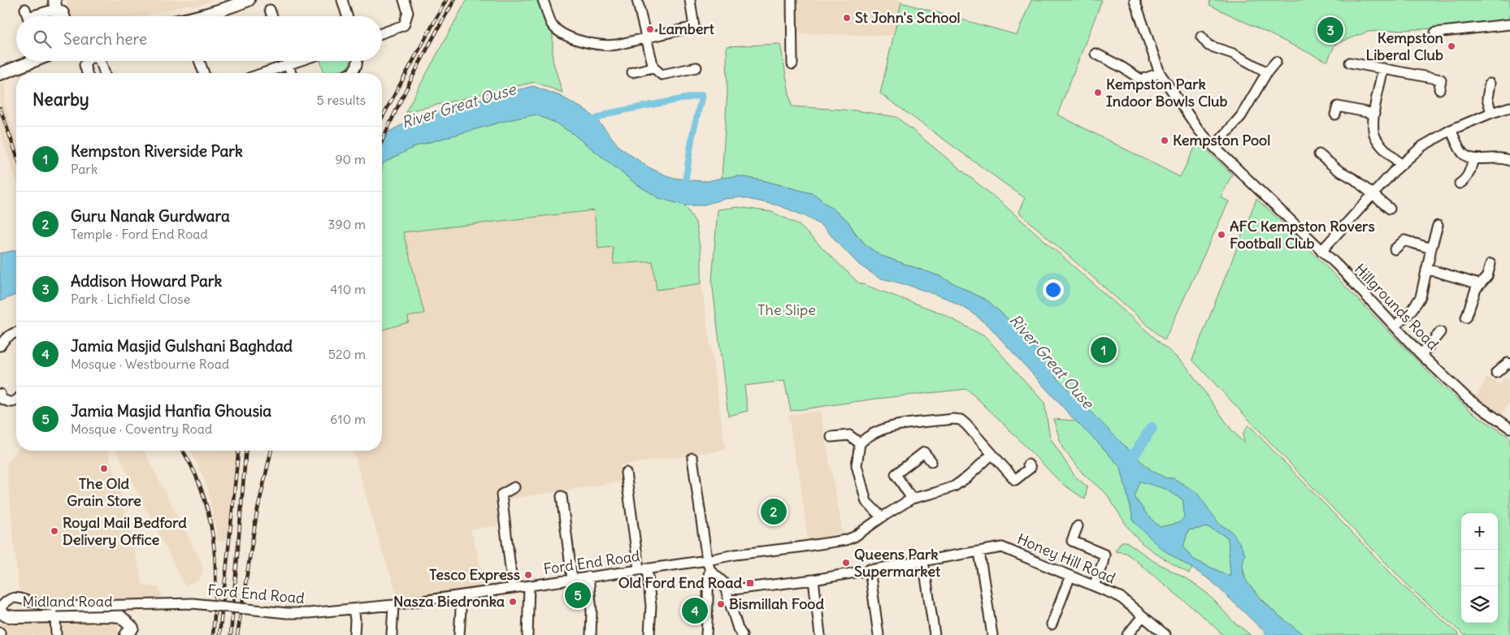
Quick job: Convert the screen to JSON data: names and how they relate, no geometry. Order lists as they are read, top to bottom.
{
  "streets": {
    "main road": ["Midland Road"],
    "street": ["Hillgrounds Road", "Honey Hill Road", "Ford End Road"]
  },
  "crossings": [
    ["Ford End Road", "Midland Road"]
  ],
  "water": ["River Great Ouse"],
  "parks": ["The Slipe"],
  "places": {
    "other": [
      "St John's School",
      "Lambert",
      "Kempston Liberal Club",
      "Kempston Park Indoor Bowls Club",
      "Kempston Pool",
      "AFC Kempston Rovers Football Club",
      "The Old Grain Store",
      "Royal Mail Bedford Delivery Office",
      "Queens Park Supermarket",
      "Tesco Express",
      "Nasza Biedronka",
      "Bismillah Food"
    ],
    "transit": ["Old Ford End Road"]
  },
  "page": {
    "pins": [
      "3",
      "1",
      "2",
      "5",
      "4"
    ],
    "search": "Search here",
    "heading": ["Nearby", "5 results"],
    "list": [
      {
        "mark": "1",
        "name": "Kempston Riverside Park",
        "note": "Park",
        "value": "90 m"
      },
      {
        "mark": "2",
        "name": "Guru Nanak Gurdwara",
        "note": "Temple · Ford End Road",
        "value": "390 m"
      },
      {
        "mark": "3",
        "name": "Addison Howard Park",
        "note": "Park · Lichfield Close",
        "value": "410 m"
      },
      {
        "mark": "4",
        "name": "Jamia Masjid Gulshani Baghdad",
        "note": "Mosque · Westbourne Road",
        "value": "520 m"
      },
      {
        "mark": "5",
        "name": "Jamia Masjid Hanfia Ghousia",
        "note": "Mosque · Coventry Road",
        "value": "610 m"
      }
    ],
    "map_buttons": ["+", "−"]
  }
}
